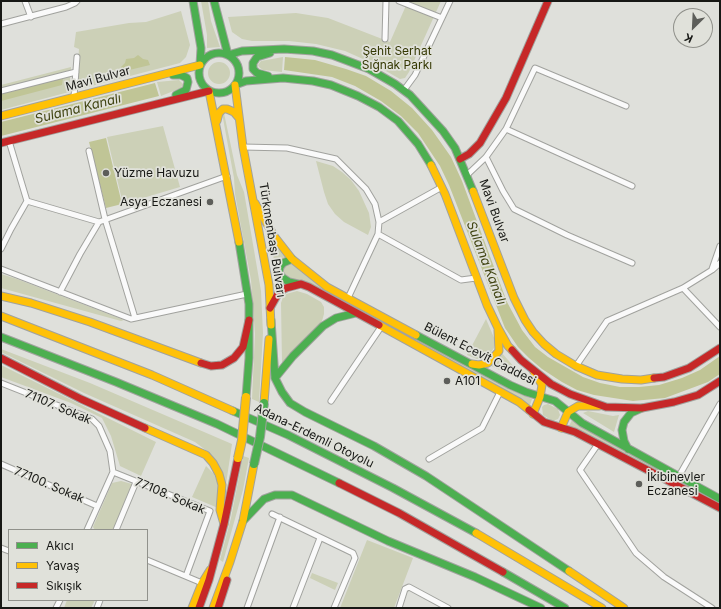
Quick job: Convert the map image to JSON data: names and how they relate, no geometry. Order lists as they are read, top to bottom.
{
  "streets": {
    "main road": [
      "Mavi Bulvar",
      "Türkmenbaşı Bulvarı",
      "Bülent Ecevit Caddesi",
      "Adana-Erdemli Otoyolu"
    ],
    "street": ["71107. Sokak", "77100. Sokak", "77108. Sokak"]
  },
  "crossings": [
    ["Mavi Bulvar", "Türkmenbaşı Bulvarı"],
    ["Türkmenbaşı Bulvarı", "Bülent Ecevit Caddesi"],
    ["71107. Sokak", "77108. Sokak"]
  ],
  "water": ["Sulama Kanalı"],
  "parks": ["Şehit Serhat Sığnak Parkı"],
  "places": [
    "Yüzme Havuzu",
    "Asya Eczanesi",
    "A101",
    "İkibinevler Eczanesi"
  ],
  "legend": ["Akıcı", "Yavaş", "Sıkışık"],
  "north": "bottom left"
}
